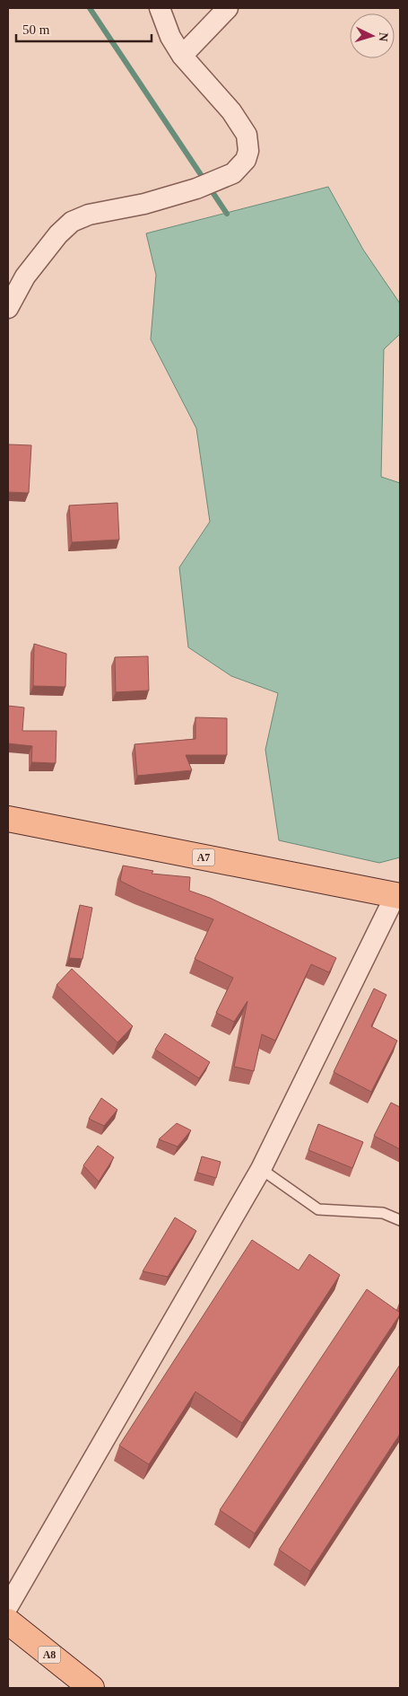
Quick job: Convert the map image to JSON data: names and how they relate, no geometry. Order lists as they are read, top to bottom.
{
  "streets": {
    "main road": ["A7", "A8"]
  },
  "scale_bar": "50 m",
  "north": "right"
}
